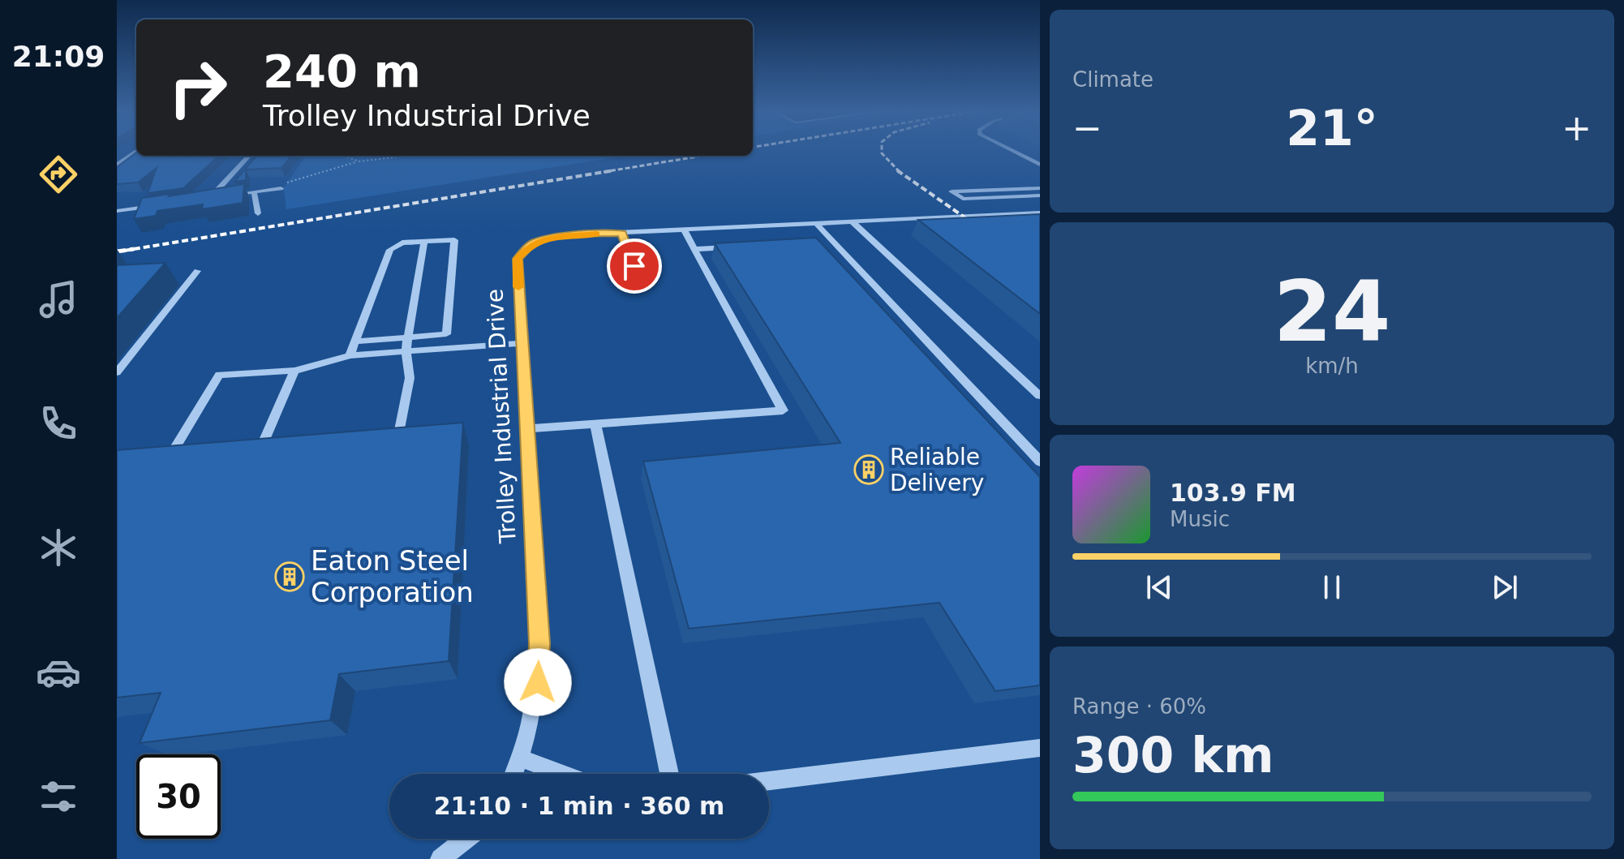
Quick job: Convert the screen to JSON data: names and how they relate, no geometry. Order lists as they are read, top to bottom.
{
  "streets": {
    "street": ["Trolley Industrial Drive"]
  },
  "places": {
    "building": ["Reliable Delivery", "Eaton Steel Corporation"]
  },
  "page": {
    "tabs": "21:09",
    "tile": [
      "Climate",
      ["24", "km/h"],
      ["Range · 60%", "300 km"]
    ],
    "turn": ["240 m", "Trolley Industrial Drive"],
    "heat": ["−", "21°", "+"],
    "song": ["103.9 FM", "Music"],
    "limit": "30",
    "trip": "21:10 · 1 min · 360 m"
  }
}
